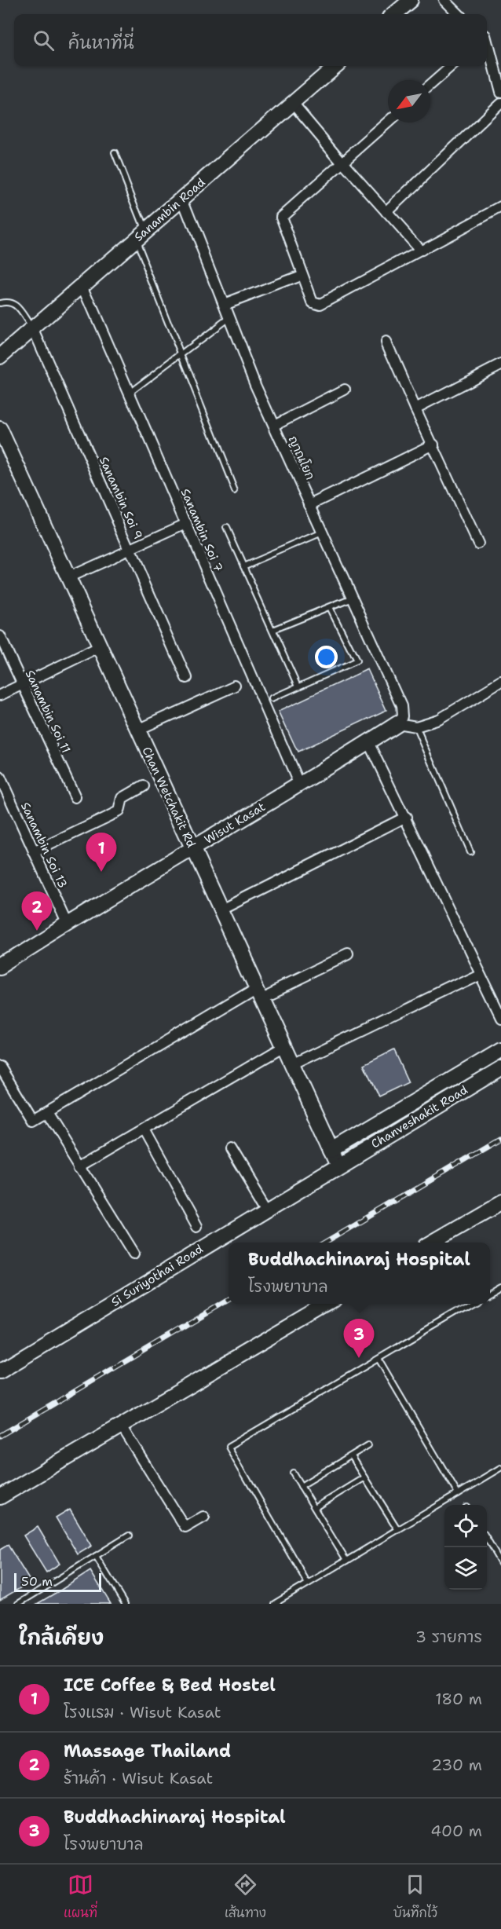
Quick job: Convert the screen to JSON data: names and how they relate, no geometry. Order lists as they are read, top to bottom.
{
  "streets": {
    "street": [
      "Sanambin Road",
      "ญาณโยก",
      "Sanambin Soi 9",
      "Sanambin Soi 7",
      "Sanambin Soi 11",
      "Chan Wetchakit Rd",
      "Wisut Kasat",
      "Sanambin Soi 13",
      "Chanveshakit Road",
      "Si Suriyothai Road"
    ]
  },
  "crossings": [
    ["Sanambin Road", "ญาณโยก"],
    ["Sanambin Road", "Sanambin Soi 9"],
    ["Sanambin Road", "Sanambin Soi 7"],
    ["ญาณโยก", "Wisut Kasat"],
    ["Sanambin Soi 7", "Wisut Kasat"],
    ["Chan Wetchakit Rd", "Wisut Kasat"],
    ["Chan Wetchakit Rd", "Chanveshakit Road"],
    ["Chan Wetchakit Rd", "Si Suriyothai Road"],
    ["Wisut Kasat", "Sanambin Soi 13"],
    ["Chanveshakit Road", "Si Suriyothai Road"]
  ],
  "scale_bar": "50 m",
  "north": "bottom left",
  "page": {
    "search": "ค้นหาที่นี่",
    "pins": ["1", "2", "3"],
    "popup": ["Buddhachinaraj Hospital", "โรงพยาบาล"],
    "scale": "50 m",
    "heading": ["ใกล้เคียง", "3 รายการ"],
    "list": [
      {
        "mark": "1",
        "name": "ICE Coffee & Bed Hostel",
        "note": "โรงแรม · Wisut Kasat",
        "value": "180 m"
      },
      {
        "mark": "2",
        "name": "Massage Thailand",
        "note": "ร้านค้า · Wisut Kasat",
        "value": "230 m"
      },
      {
        "mark": "3",
        "name": "Buddhachinaraj Hospital",
        "note": "โรงพยาบาล",
        "value": "400 m"
      }
    ],
    "nav": ["แผนที่", "เส้นทาง", "บันทึกไว้"]
  }
}
